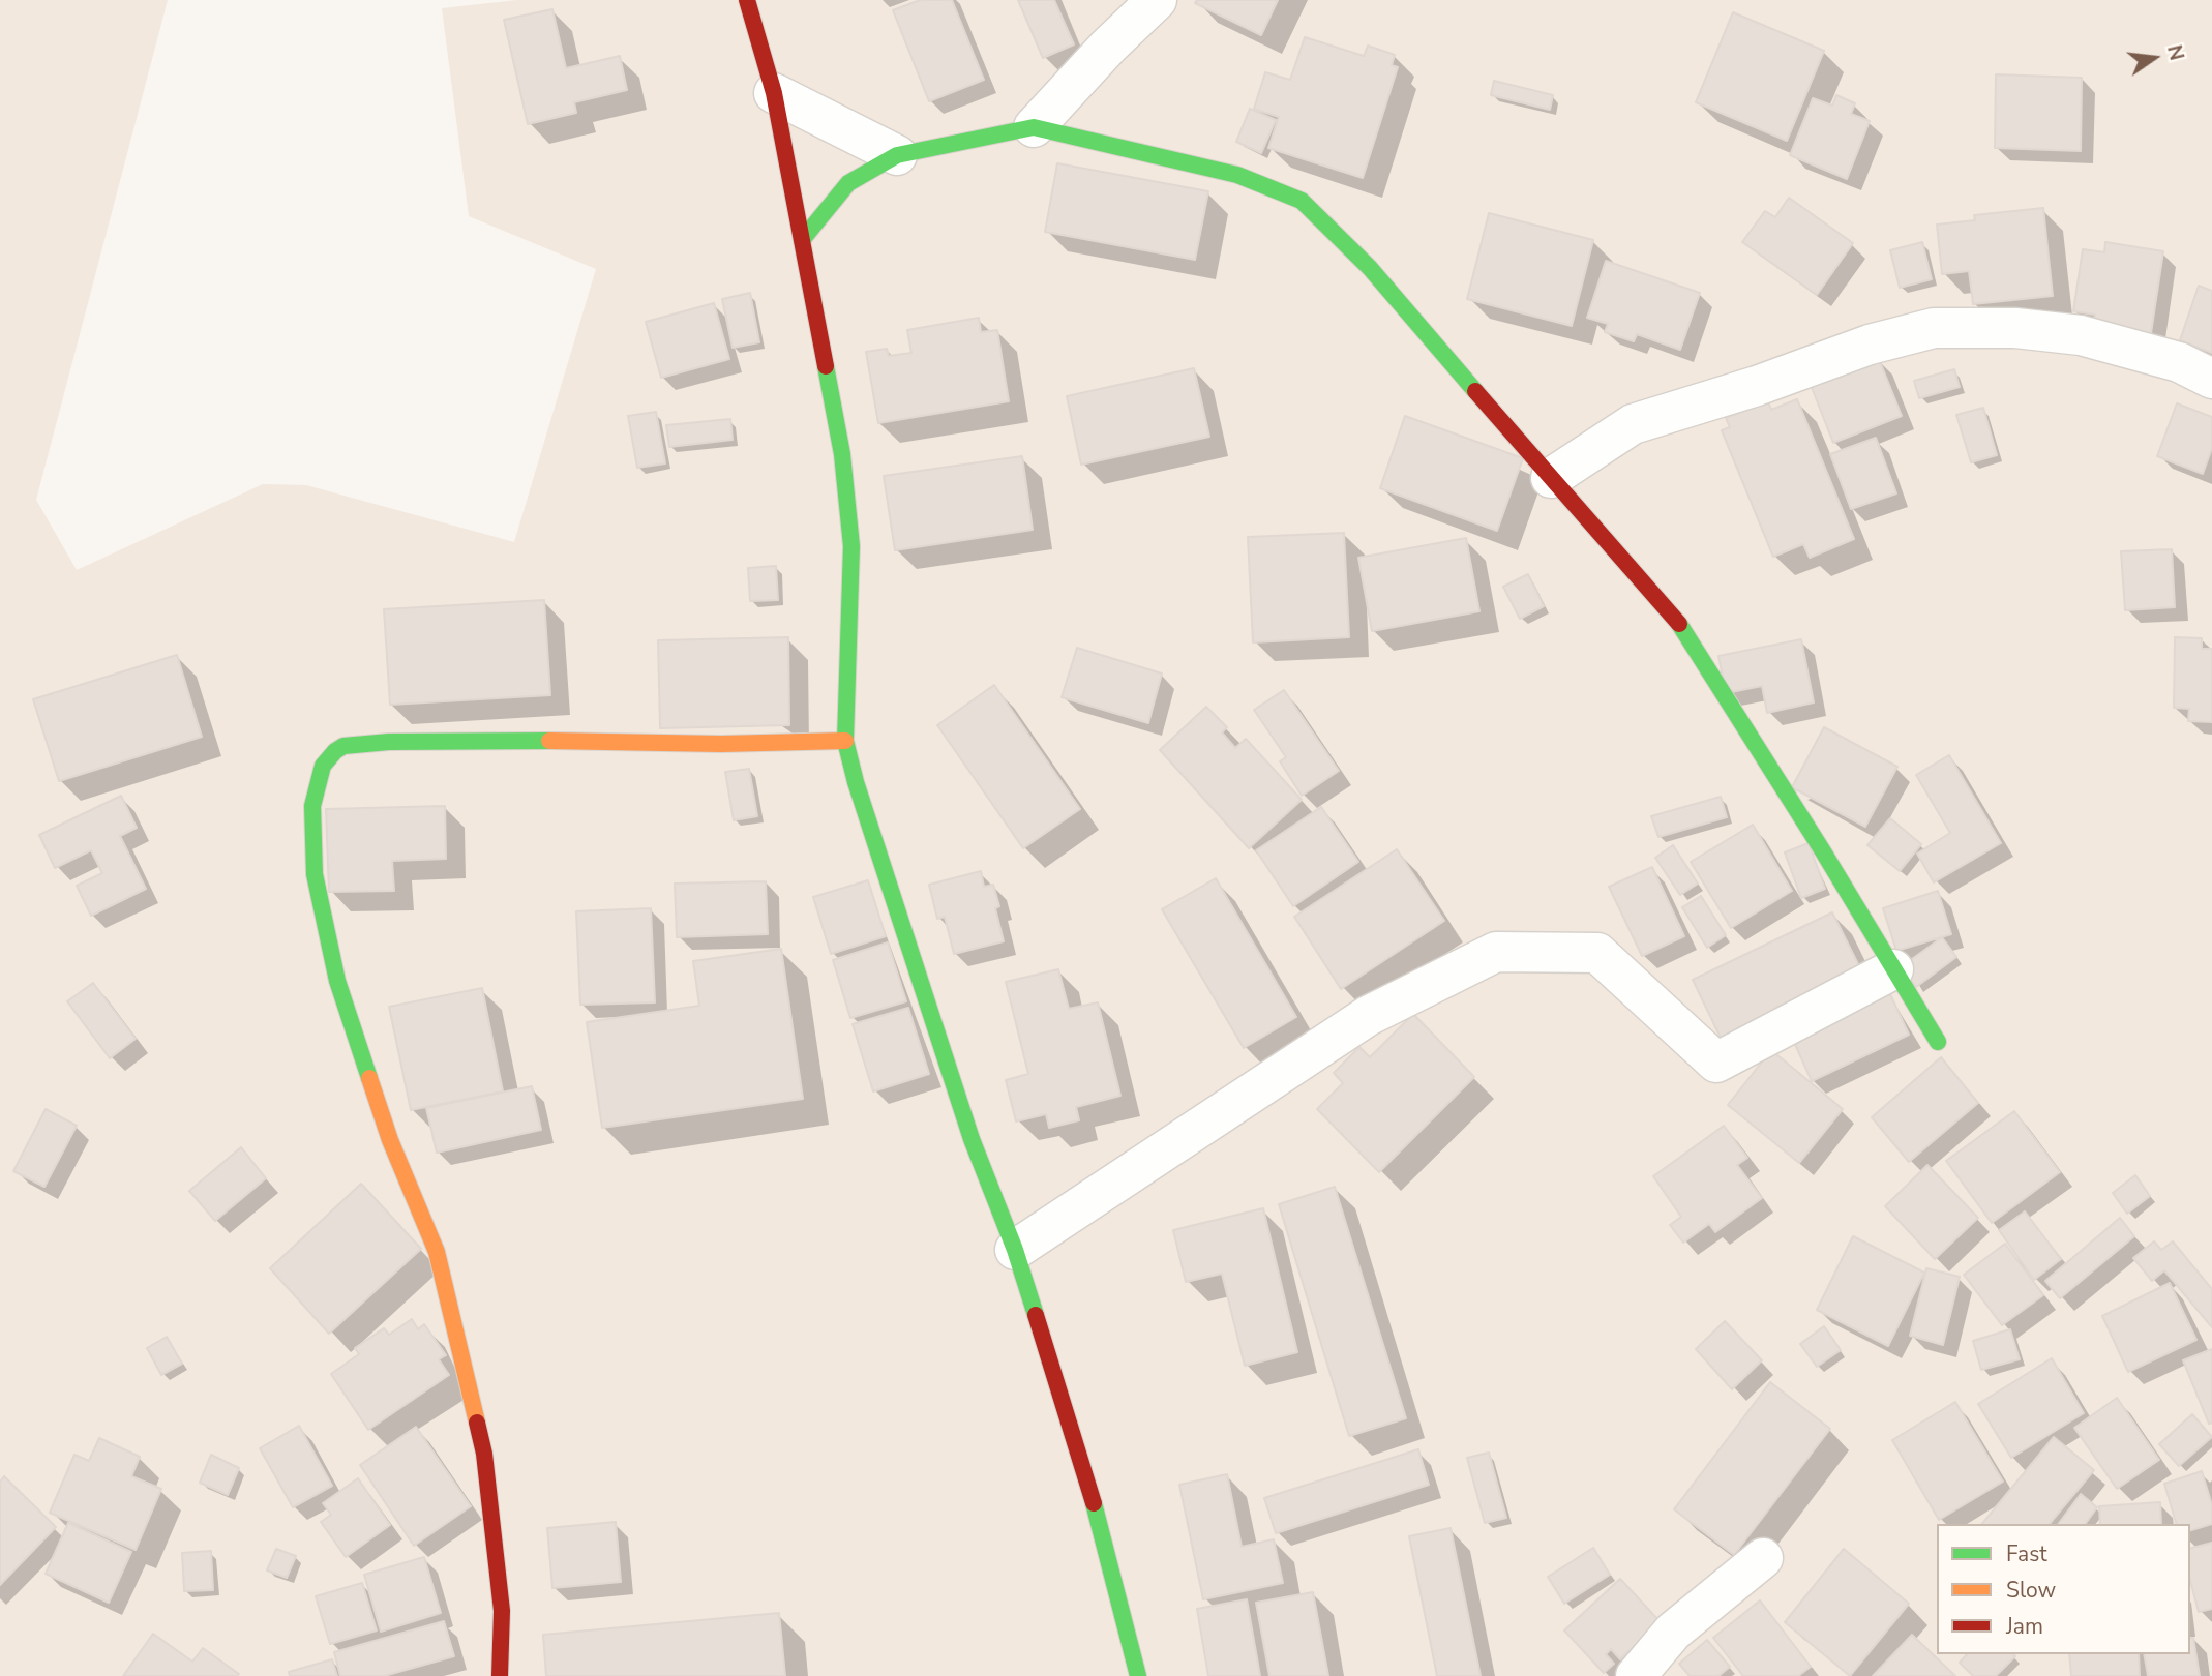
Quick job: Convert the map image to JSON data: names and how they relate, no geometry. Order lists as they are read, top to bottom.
{
  "legend": ["Fast", "Slow", "Jam"],
  "north": "right"
}
